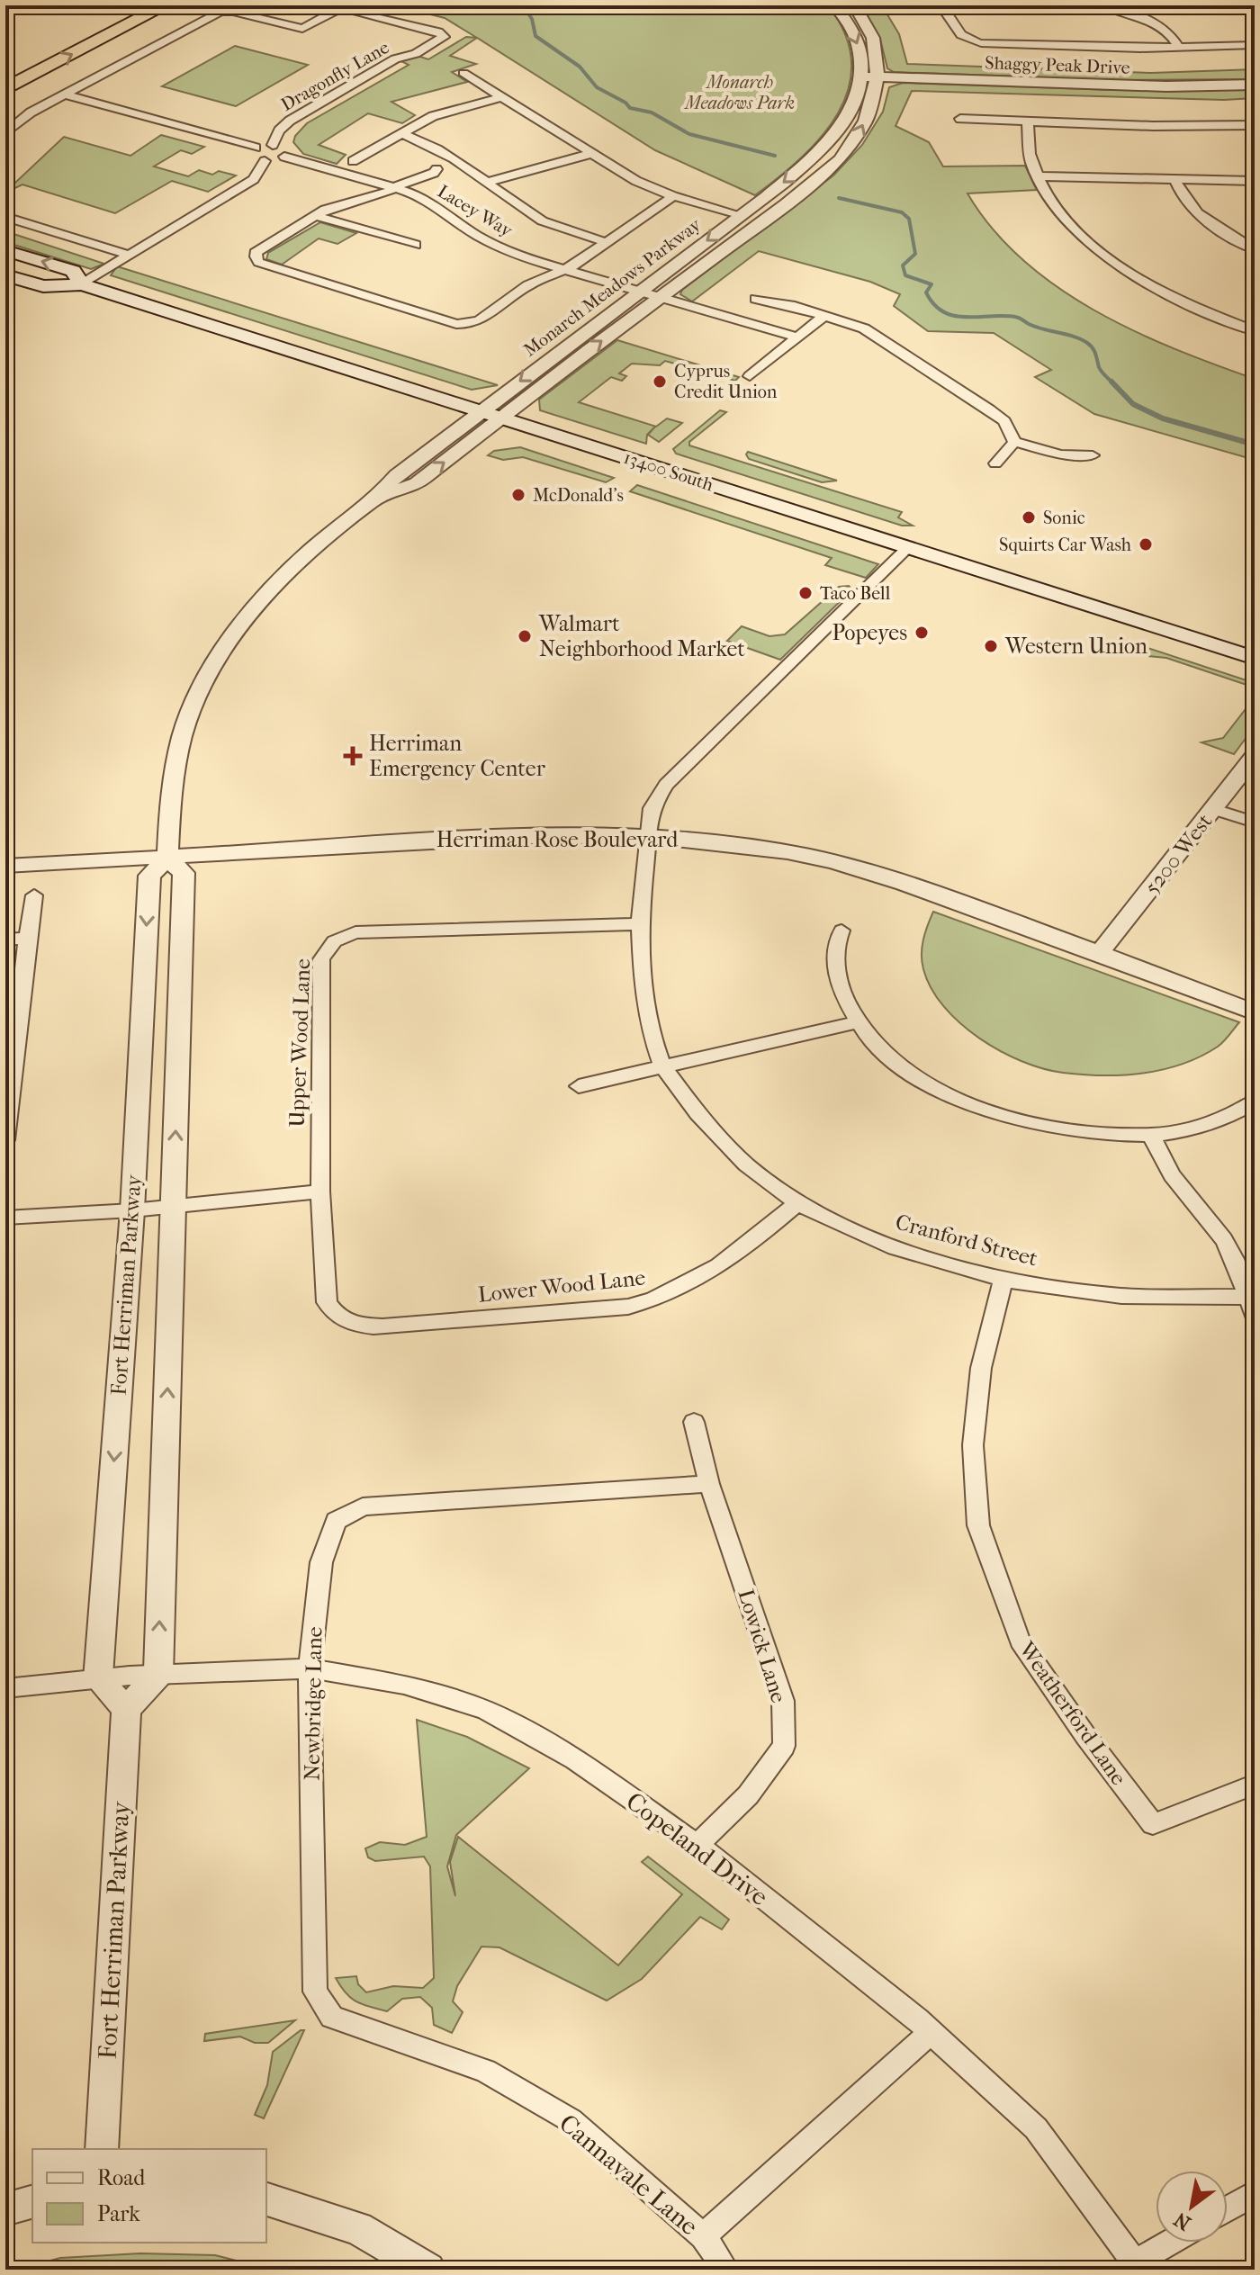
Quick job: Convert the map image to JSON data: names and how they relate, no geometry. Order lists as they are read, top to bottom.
{
  "streets": {
    "main road": ["13400 South"],
    "street": [
      "Shaggy Peak Drive",
      "Dragonfly Lane",
      "Lacey Way",
      "Monarch Meadows Parkway",
      "Herriman Rose Boulevard",
      "5200 West",
      "Upper Wood Lane",
      "Cranford Street",
      "Fort Herriman Parkway",
      "Lower Wood Lane",
      "Lowick Lane",
      "Newbridge Lane",
      "Weatherford Lane",
      "Copeland Drive",
      "Cannavale Lane"
    ]
  },
  "crossings": [
    ["Shaggy Peak Drive", "Monarch Meadows Parkway"],
    ["Lacey Way", "Monarch Meadows Parkway"],
    ["Monarch Meadows Parkway", "13400 South"],
    ["Monarch Meadows Parkway", "Fort Herriman Parkway"],
    ["13400 South", "Cranford Street"],
    ["13400 South", "Fort Herriman Parkway"],
    ["Herriman Rose Boulevard", "5200 West"],
    ["Herriman Rose Boulevard", "Cranford Street"],
    ["Herriman Rose Boulevard", "Fort Herriman Parkway"],
    ["Upper Wood Lane", "Cranford Street"],
    ["Upper Wood Lane", "Lower Wood Lane"],
    ["Cranford Street", "Lower Wood Lane"],
    ["Cranford Street", "Weatherford Lane"],
    ["Fort Herriman Parkway", "Copeland Drive"],
    ["Lowick Lane", "Newbridge Lane"],
    ["Lowick Lane", "Copeland Drive"],
    ["Newbridge Lane", "Copeland Drive"],
    ["Newbridge Lane", "Cannavale Lane"]
  ],
  "parks": ["Monarch Meadows Park"],
  "places": {
    "other": [
      "Cyprus Credit Union",
      "McDonald's",
      "Sonic",
      "Squirts Car Wash",
      "Taco Bell",
      "Popeyes",
      "Walmart Neighborhood Market",
      "Western Union"
    ],
    "health": ["Herriman Emergency Center"]
  },
  "legend": ["Road", "Park"],
  "north": "bottom left"
}
